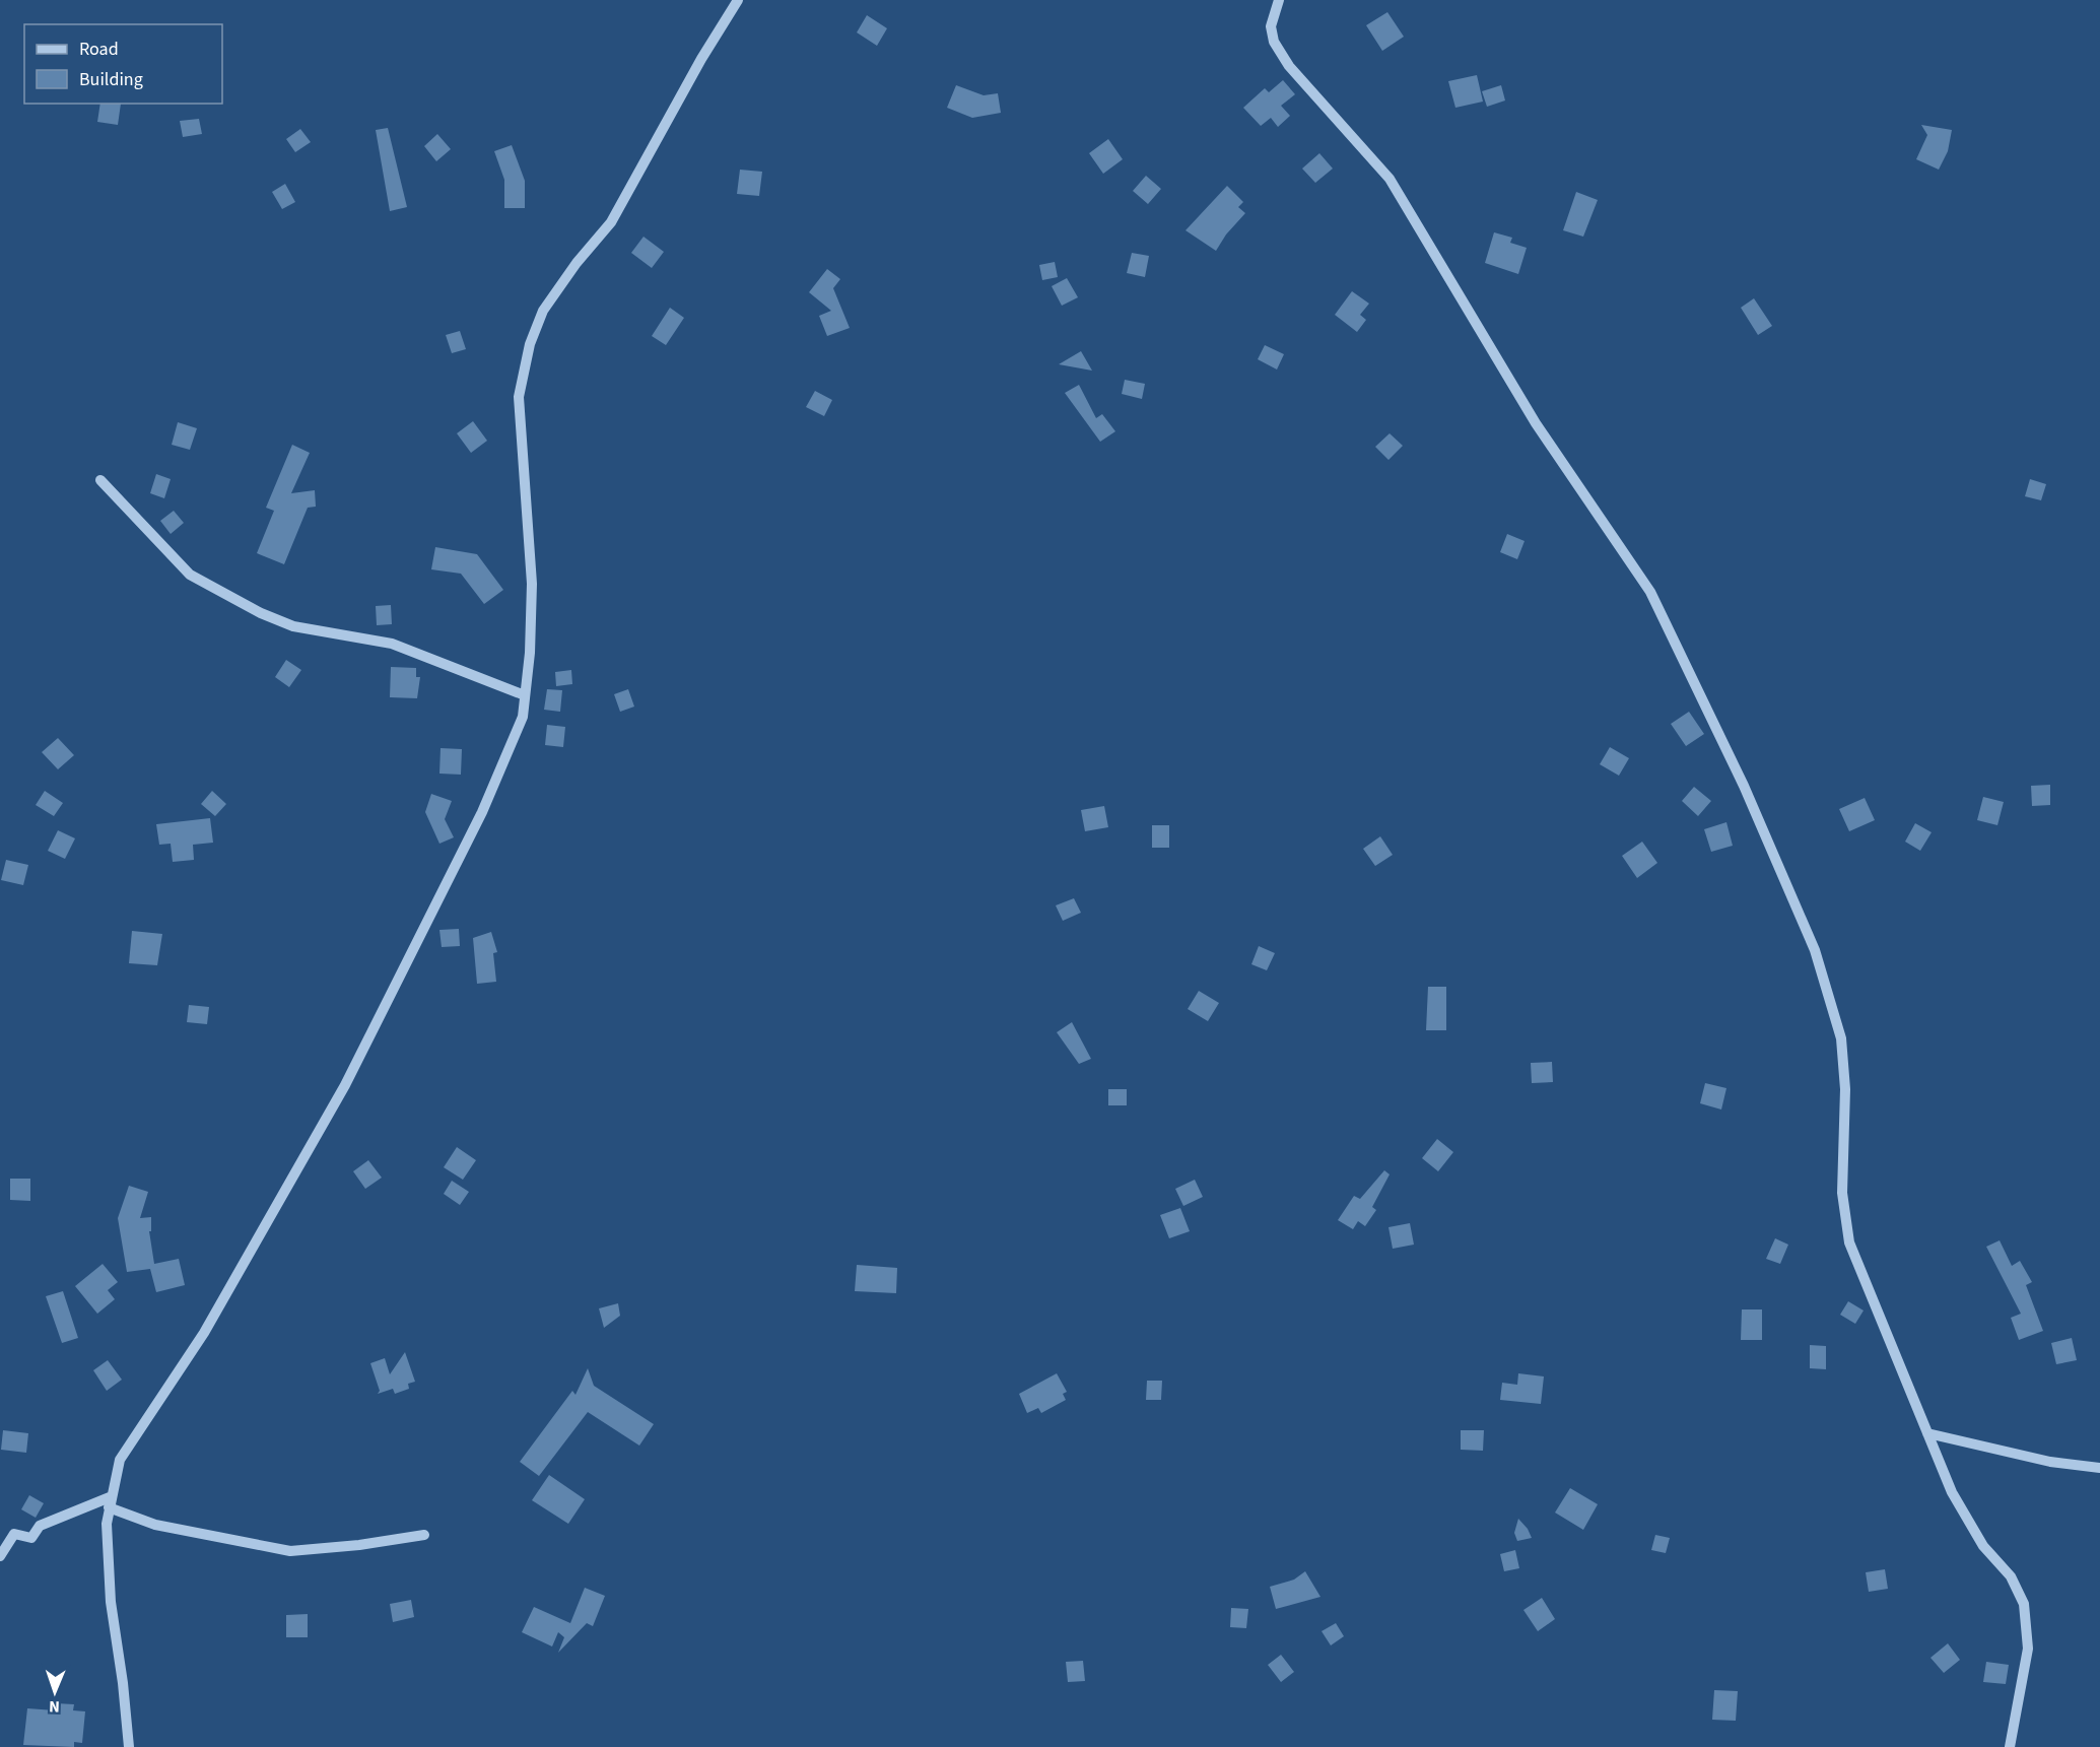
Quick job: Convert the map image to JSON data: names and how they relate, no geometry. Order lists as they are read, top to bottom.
{
  "legend": ["Road", "Building"],
  "north": "bottom"
}
